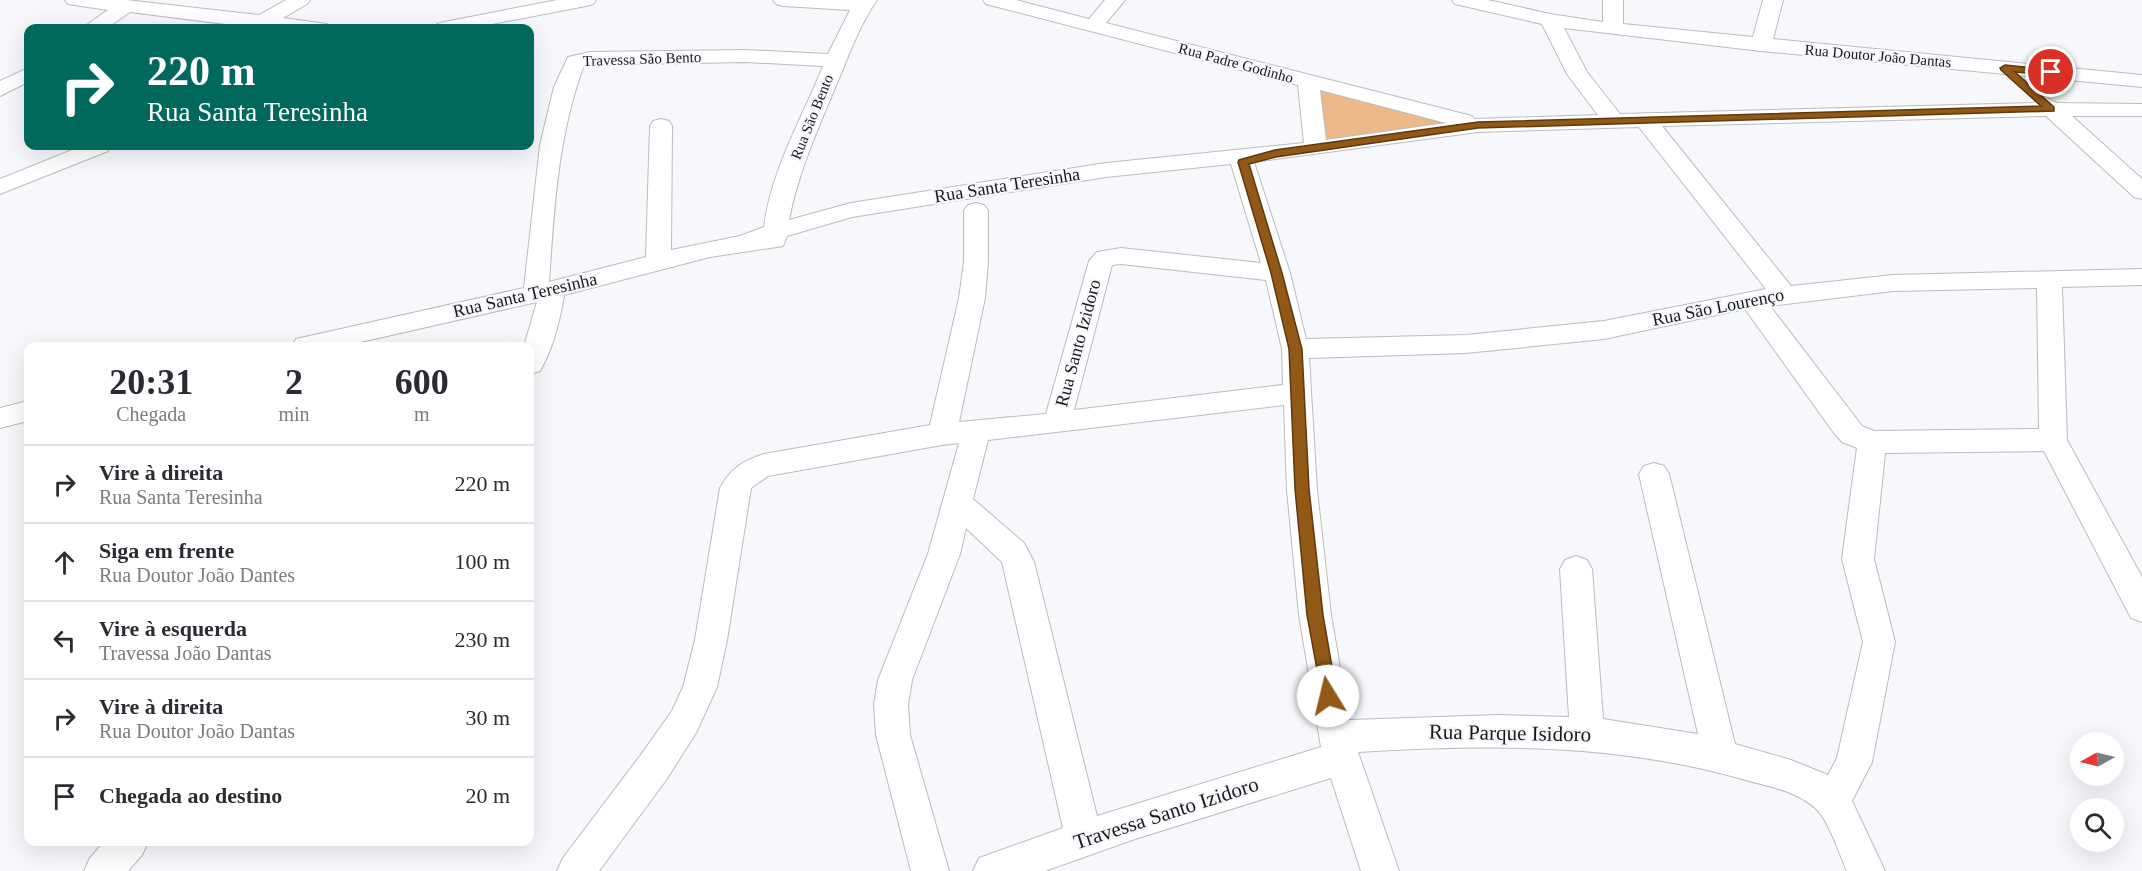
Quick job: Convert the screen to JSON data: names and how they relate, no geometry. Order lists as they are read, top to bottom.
{
  "streets": {
    "street": [
      "Rua Doutor João Dantas",
      "Travessa São Bento",
      "Rua Padre Godinho",
      "Rua São Bento",
      "Rua Santa Teresinha",
      "Rua São Lourenço",
      "Rua Santo Izidoro",
      "Rua Parque Isidoro",
      "Travessa Santo Izidoro"
    ]
  },
  "crossings": [
    ["Travessa São Bento", "Rua São Bento"],
    ["Travessa São Bento", "Rua Santa Teresinha"],
    ["Rua Padre Godinho", "Rua Santa Teresinha"],
    ["Rua São Bento", "Rua Santa Teresinha"],
    ["Rua Parque Isidoro", "Travessa Santo Izidoro"]
  ],
  "north": "left",
  "page": {
    "turn": ["220 m", "Rua Santa Teresinha"],
    "eta": [
      "20:31",
      "Chegada",
      "2",
      "min",
      "600",
      "m"
    ],
    "list": [
      {
        "name": "Vire à direita",
        "note": "Rua Santa Teresinha",
        "value": "220 m"
      },
      {
        "name": "Siga em frente",
        "note": "Rua Doutor João Dantes",
        "value": "100 m"
      },
      {
        "name": "Vire à esquerda",
        "note": "Travessa João Dantas",
        "value": "230 m"
      },
      {
        "name": "Vire à direita",
        "note": "Rua Doutor João Dantas",
        "value": "30 m"
      },
      {
        "name": "Chegada ao destino",
        "value": "20 m"
      }
    ]
  }
}
